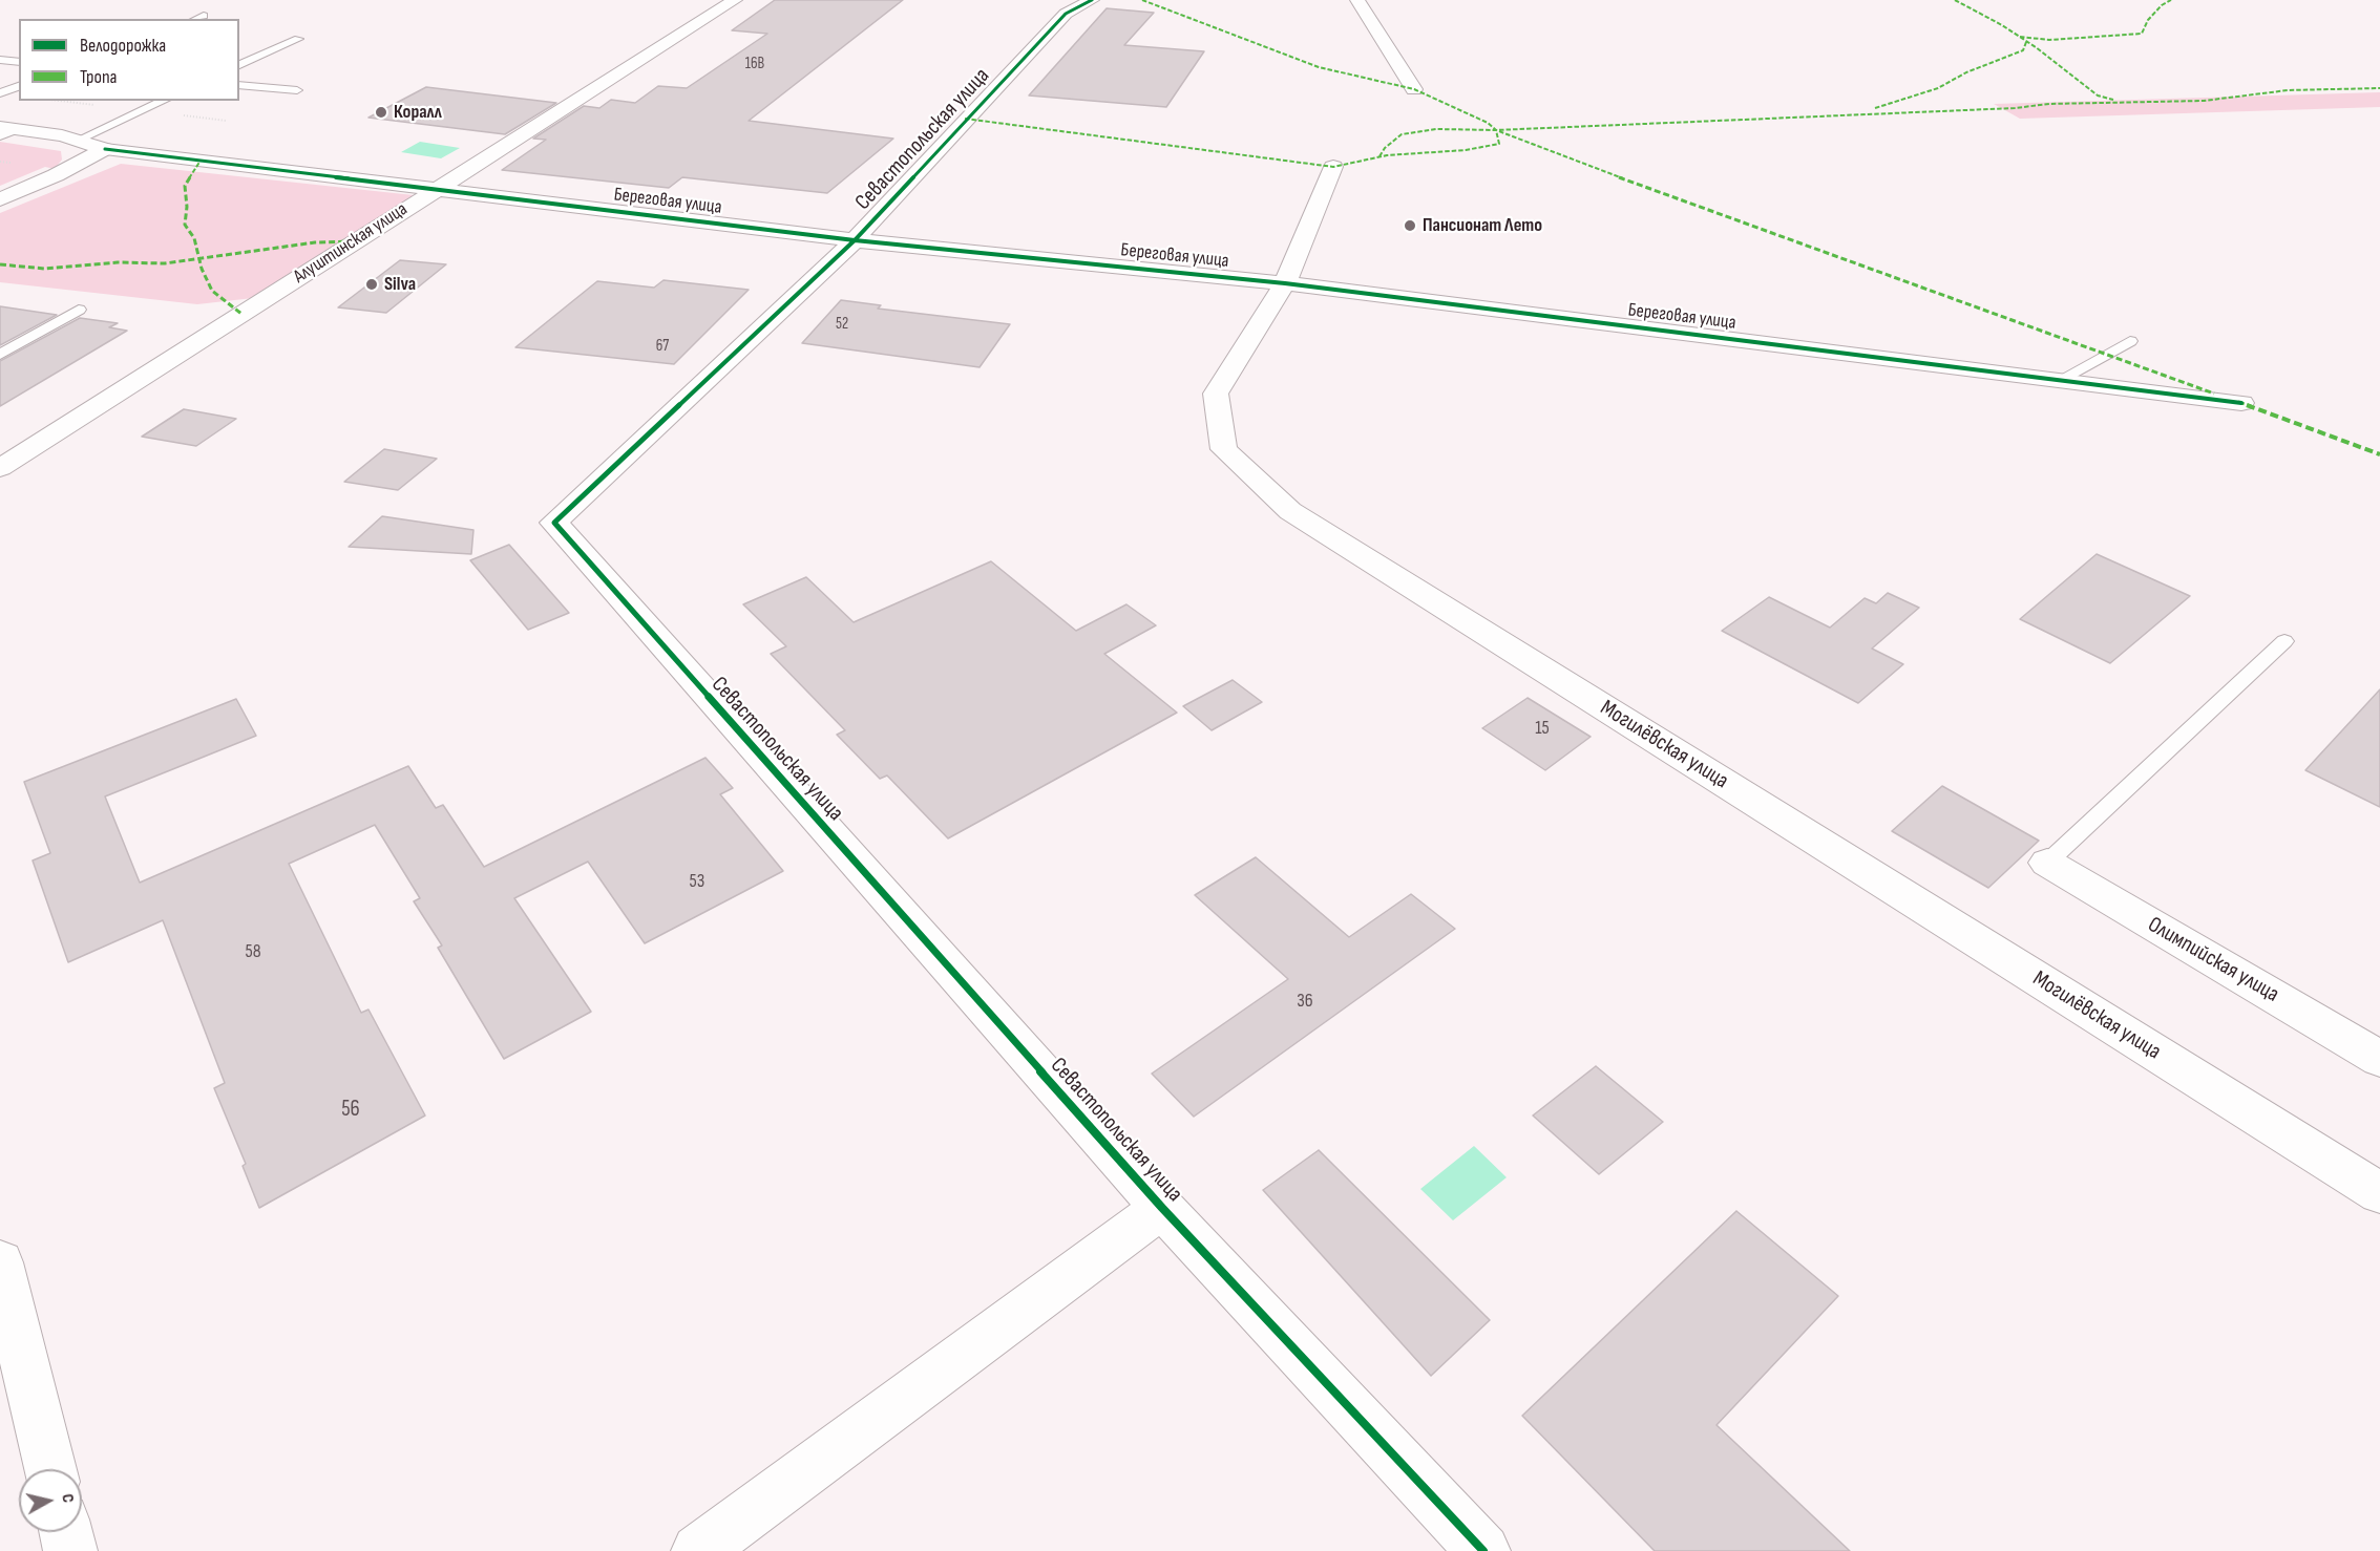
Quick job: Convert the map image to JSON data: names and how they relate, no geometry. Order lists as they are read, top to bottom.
{
  "streets": {
    "street": [
      "Севастопольская улица",
      "Береговая улица",
      "Алуштинская улица",
      "Могилёвская улица",
      "Олимпийская улица"
    ]
  },
  "crossings": [
    ["Севастопольская улица", "Береговая улица"],
    ["Береговая улица", "Алуштинская улица"],
    ["Береговая улица", "Могилёвская улица"]
  ],
  "places": ["Коралл", "Пансионат Лето", "Silva"],
  "house_numbers": [
    "16В",
    "52",
    "67",
    "15",
    "53",
    "58",
    "36",
    "56"
  ],
  "legend": ["Велодорожка", "Тропа"],
  "north": "right"
}
